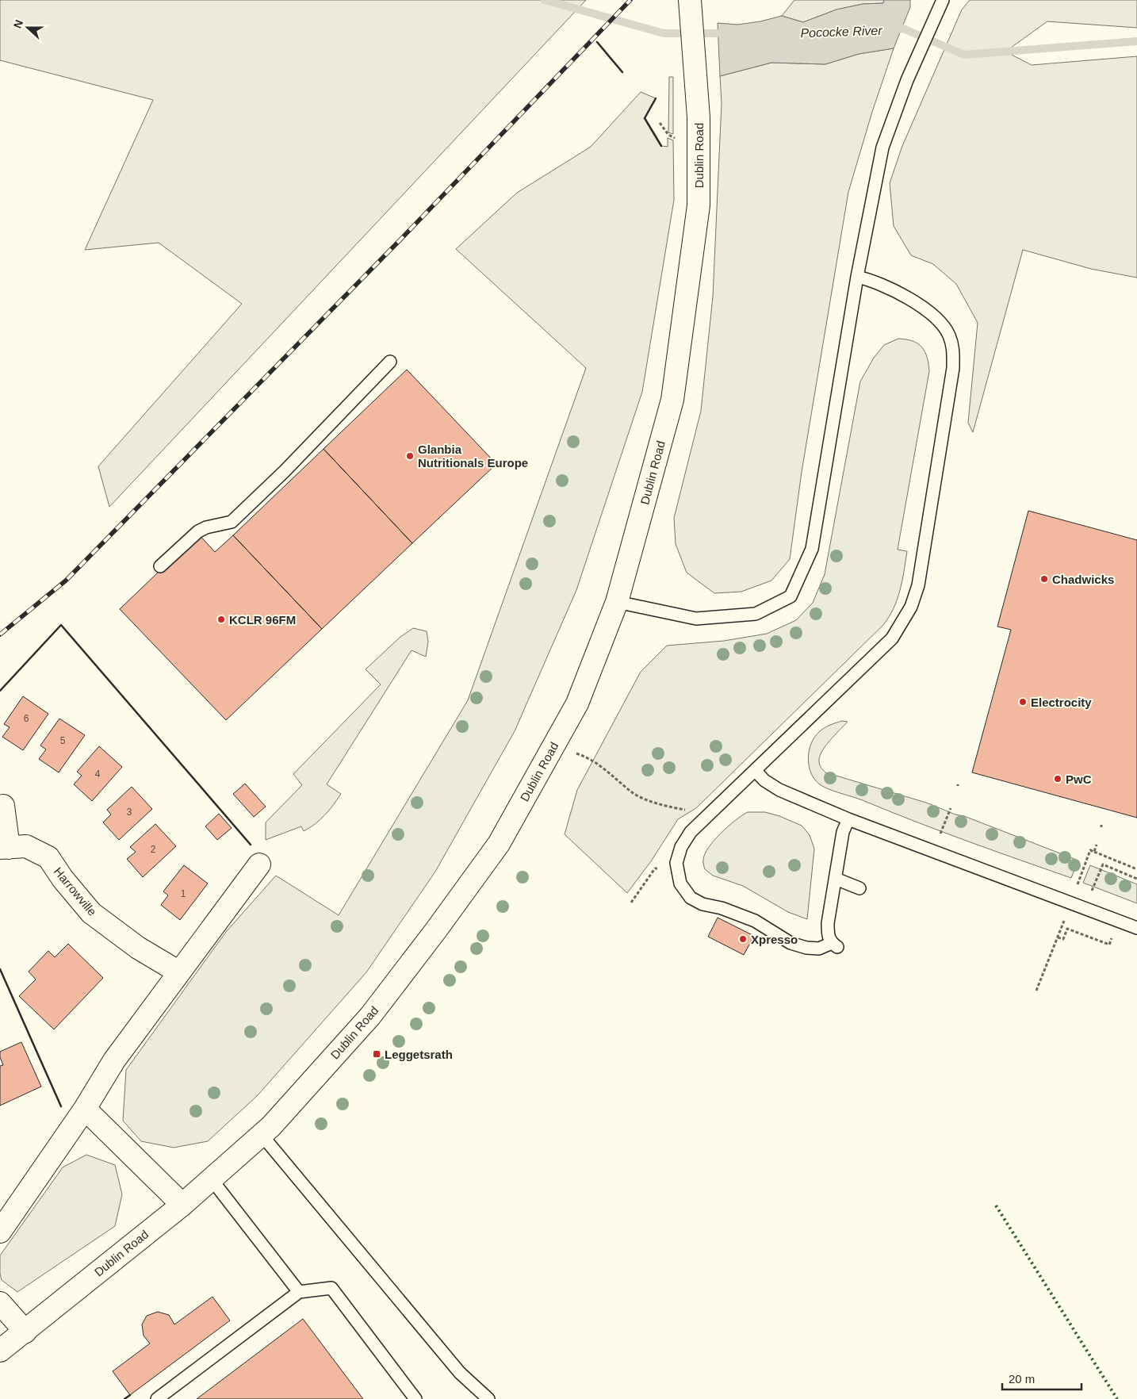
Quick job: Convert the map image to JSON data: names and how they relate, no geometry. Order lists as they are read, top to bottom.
{
  "streets": {
    "main road": ["Dublin Road", "Harrowville"]
  },
  "water": ["Pococke River"],
  "places": {
    "other": [
      "Glanbia Nutritionals Europe",
      "Chadwicks",
      "KCLR 96FM",
      "Electrocity",
      "PwC",
      "Xpresso"
    ],
    "transit": ["Leggetsrath"]
  },
  "house_numbers": [
    "6",
    "5",
    "4",
    "3",
    "2",
    "1"
  ],
  "scale_bar": "20 m",
  "north": "left"
}
